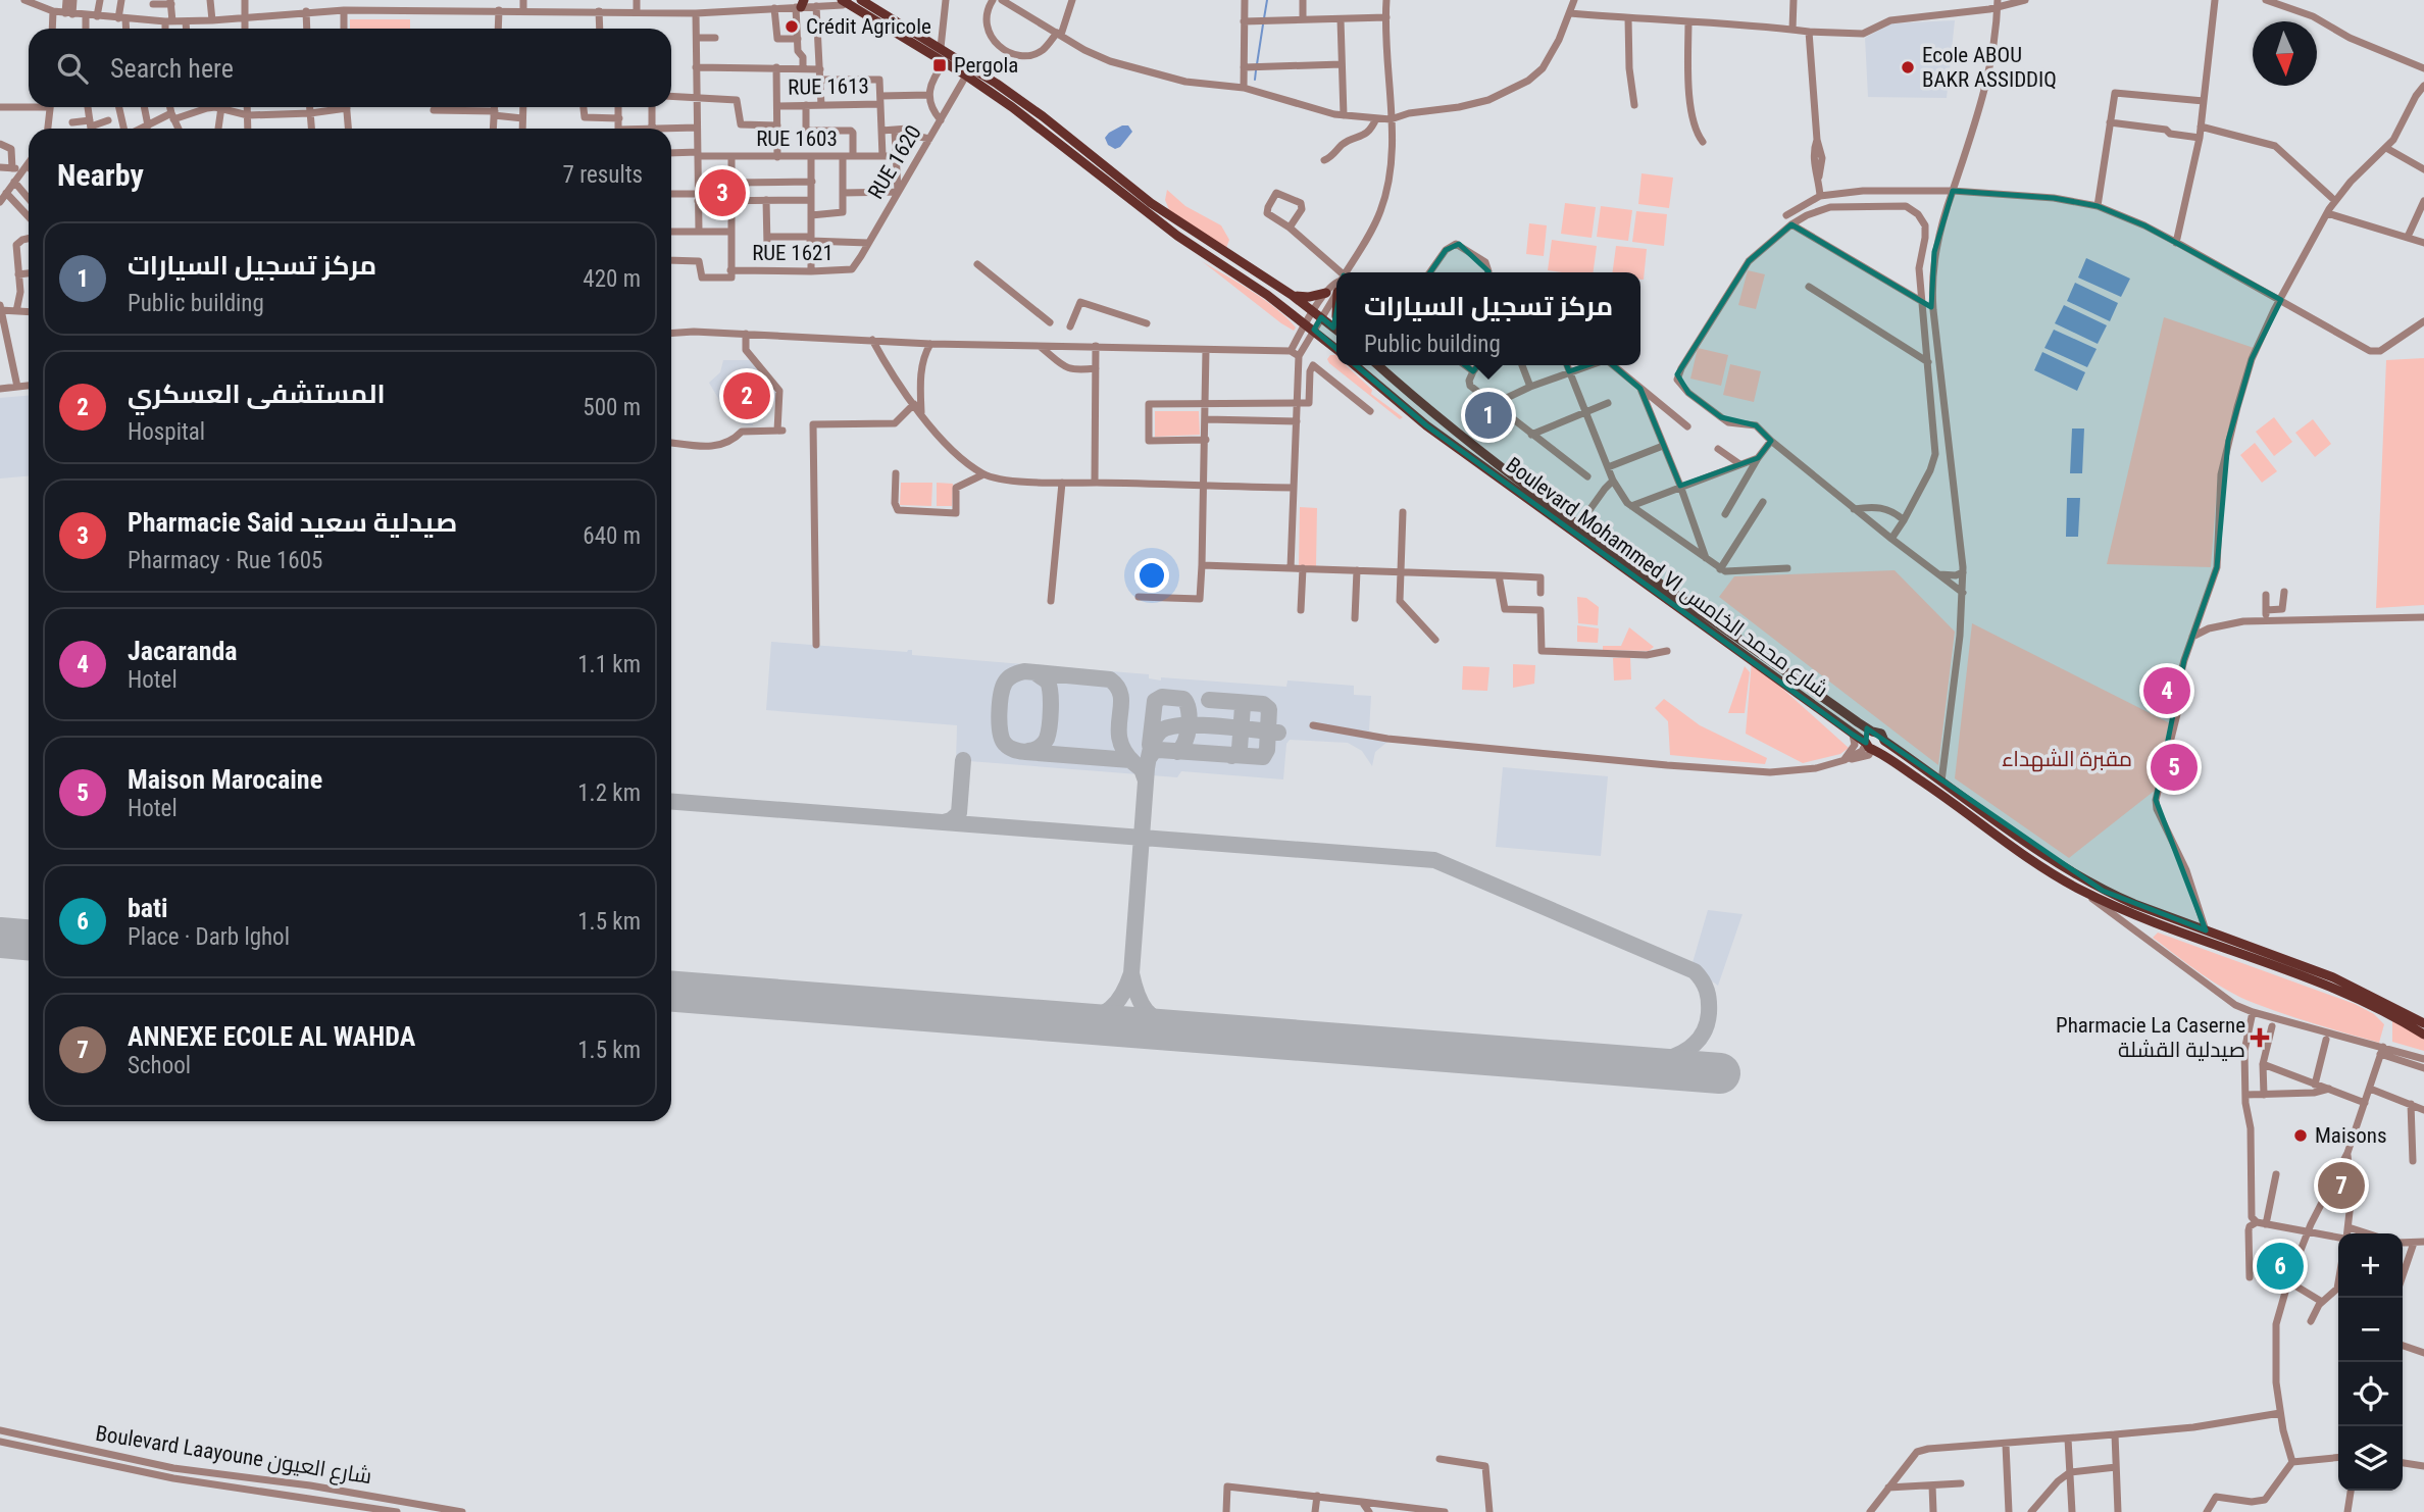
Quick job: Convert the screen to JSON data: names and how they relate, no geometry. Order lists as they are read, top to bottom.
{
  "streets": {
    "main road": ["Boulevard Mohammed VI شارع محمد الخامس"],
    "street": [
      "RUE 1613",
      "RUE 1603",
      "RUE 1620",
      "RUE 1621",
      "Boulevard Laayoune شارع العيون"
    ]
  },
  "crossings": [
    ["RUE 1620", "RUE 1621"]
  ],
  "parks": ["مقبرة الشهداء"],
  "places": {
    "other": ["Crédit Agricole", "Ecole ABOU BAKR ASSIDDIQ", "Maisons"],
    "transit": ["Pergola"],
    "health": ["Pharmacie La Caserne صيدلية القشلة"]
  },
  "north": "bottom",
  "page": {
    "search": "Search here",
    "heading": ["Nearby", "7 results"],
    "pins": [
      "3",
      "2",
      "1",
      "4",
      "5",
      "7",
      "6"
    ],
    "list": [
      {
        "mark": "1",
        "name": "مركز تسجيل السيارات",
        "note": "Public building",
        "value": "420 m"
      },
      {
        "mark": "2",
        "name": "المستشفى العسكري",
        "note": "Hospital",
        "value": "500 m"
      },
      {
        "mark": "3",
        "name": "Pharmacie Said صيدلية سعيد",
        "note": "Pharmacy · Rue 1605",
        "value": "640 m"
      },
      {
        "mark": "4",
        "name": "Jacaranda",
        "note": "Hotel",
        "value": "1.1 km"
      },
      {
        "mark": "5",
        "name": "Maison Marocaine",
        "note": "Hotel",
        "value": "1.2 km"
      },
      {
        "mark": "6",
        "name": "bati",
        "note": "Place · Darb lghol",
        "value": "1.5 km"
      },
      {
        "mark": "7",
        "name": "ANNEXE ECOLE AL WAHDA",
        "note": "School",
        "value": "1.5 km"
      }
    ],
    "popup": ["مركز تسجيل السيارات", "Public building"],
    "map_buttons": ["+", "−"]
  }
}
